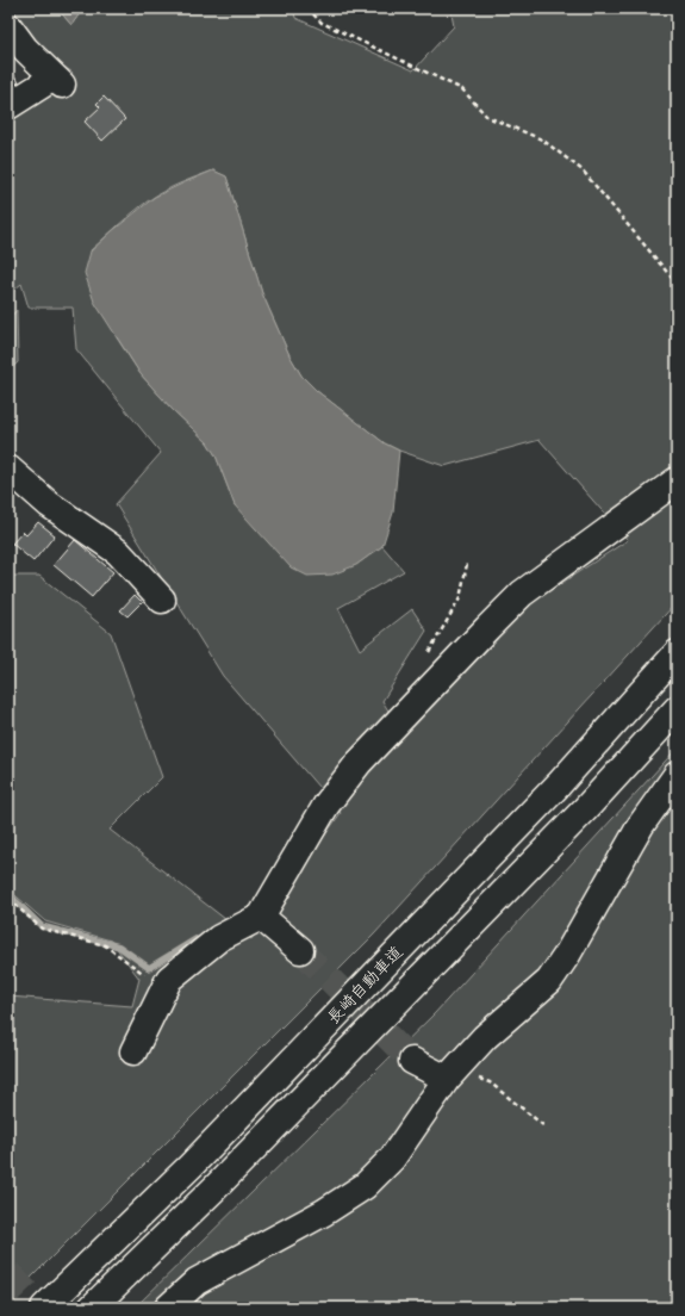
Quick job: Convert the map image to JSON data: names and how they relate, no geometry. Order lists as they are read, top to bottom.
{
  "streets": {
    "main road": ["長崎自動車道"]
  }
}
